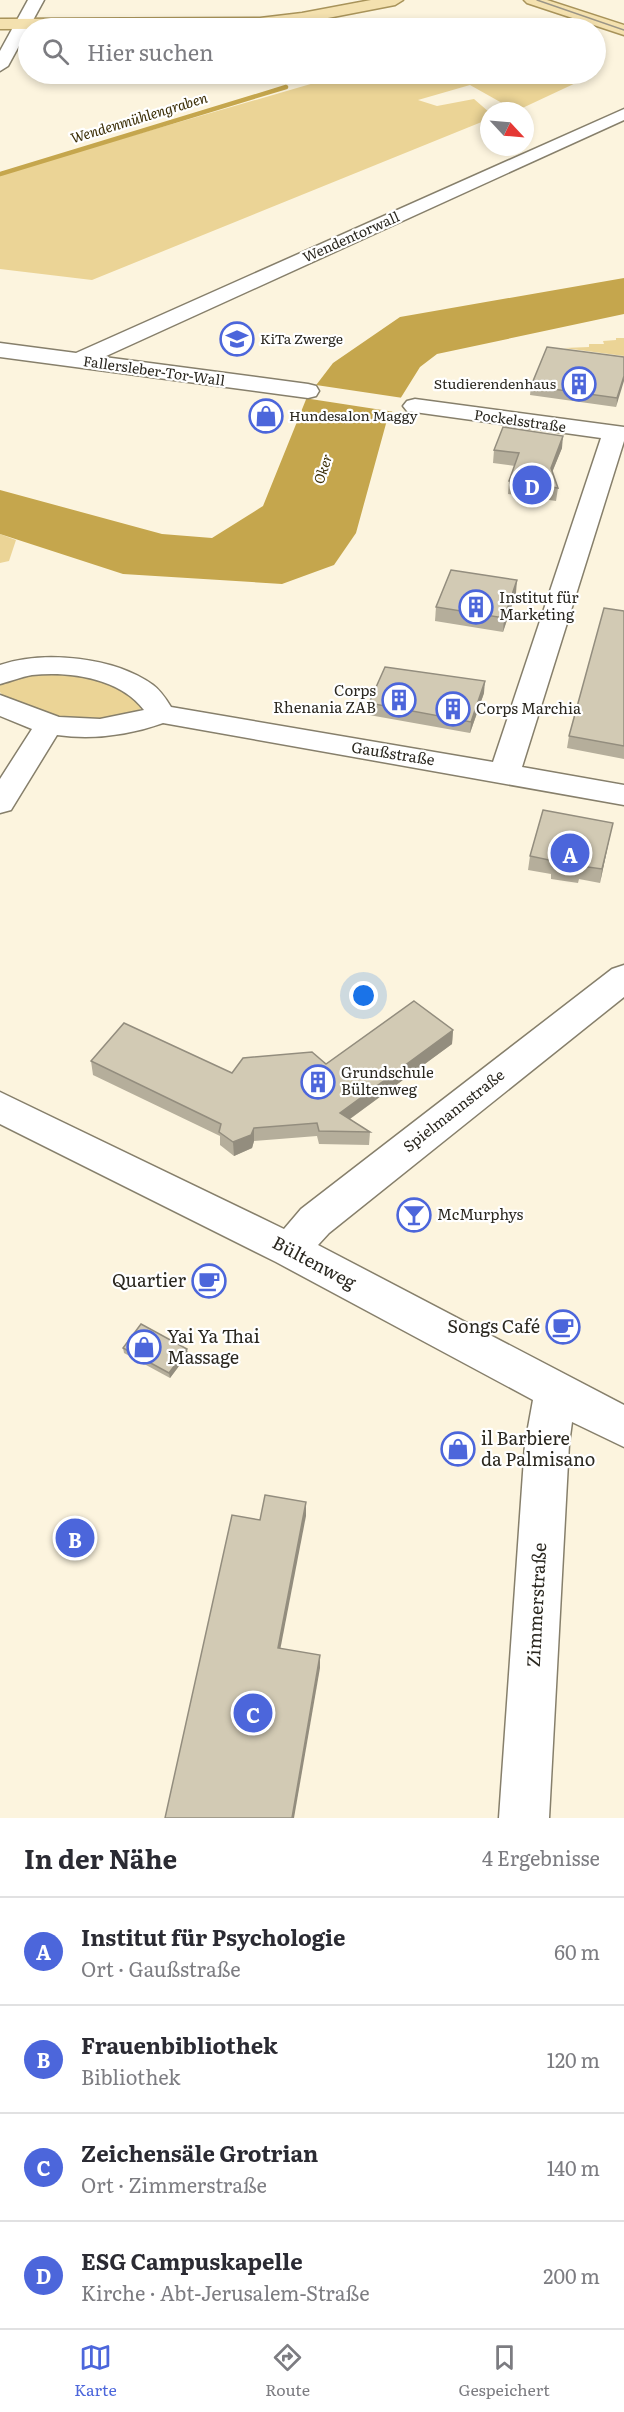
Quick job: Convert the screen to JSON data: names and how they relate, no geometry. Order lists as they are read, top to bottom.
{
  "streets": {
    "street": [
      "Wendentorwall",
      "Fallersleber-Tor-Wall",
      "Pockelsstraße",
      "Gaußstraße",
      "Spielmannstraße",
      "Bültenweg",
      "Zimmerstraße"
    ]
  },
  "crossings": [
    ["Wendentorwall", "Fallersleber-Tor-Wall"],
    ["Spielmannstraße", "Bültenweg"],
    ["Bültenweg", "Zimmerstraße"]
  ],
  "water": ["Wendenmühlengraben", "Oker"],
  "places": {
    "school or university": ["KiTa Zwerge"],
    "building": [
      "Studierendenhaus",
      "Institut für Marketing",
      "Corps Rhenania ZAB",
      "Corps Marchia",
      "Grundschule Bültenweg"
    ],
    "shop": ["Hundesalon Maggy", "Yai Ya Thai Massage", "il Barbiere da Palmisano"],
    "bar": ["McMurphys"],
    "cafe": ["Quartier", "Songs Café"]
  },
  "north": "bottom right",
  "page": {
    "search": "Hier suchen",
    "pins": [
      "D",
      "A",
      "B",
      "C"
    ],
    "heading": ["In der Nähe", "4 Ergebnisse"],
    "list": [
      {
        "mark": "A",
        "name": "Institut für Psychologie",
        "note": "Ort · Gaußstraße",
        "value": "60 m"
      },
      {
        "mark": "B",
        "name": "Frauenbibliothek",
        "note": "Bibliothek",
        "value": "120 m"
      },
      {
        "mark": "C",
        "name": "Zeichensäle Grotrian",
        "note": "Ort · Zimmerstraße",
        "value": "140 m"
      },
      {
        "mark": "D",
        "name": "ESG Campuskapelle",
        "note": "Kirche · Abt-Jerusalem-Straße",
        "value": "200 m"
      }
    ],
    "nav": ["Karte", "Route", "Gespeichert"]
  }
}
